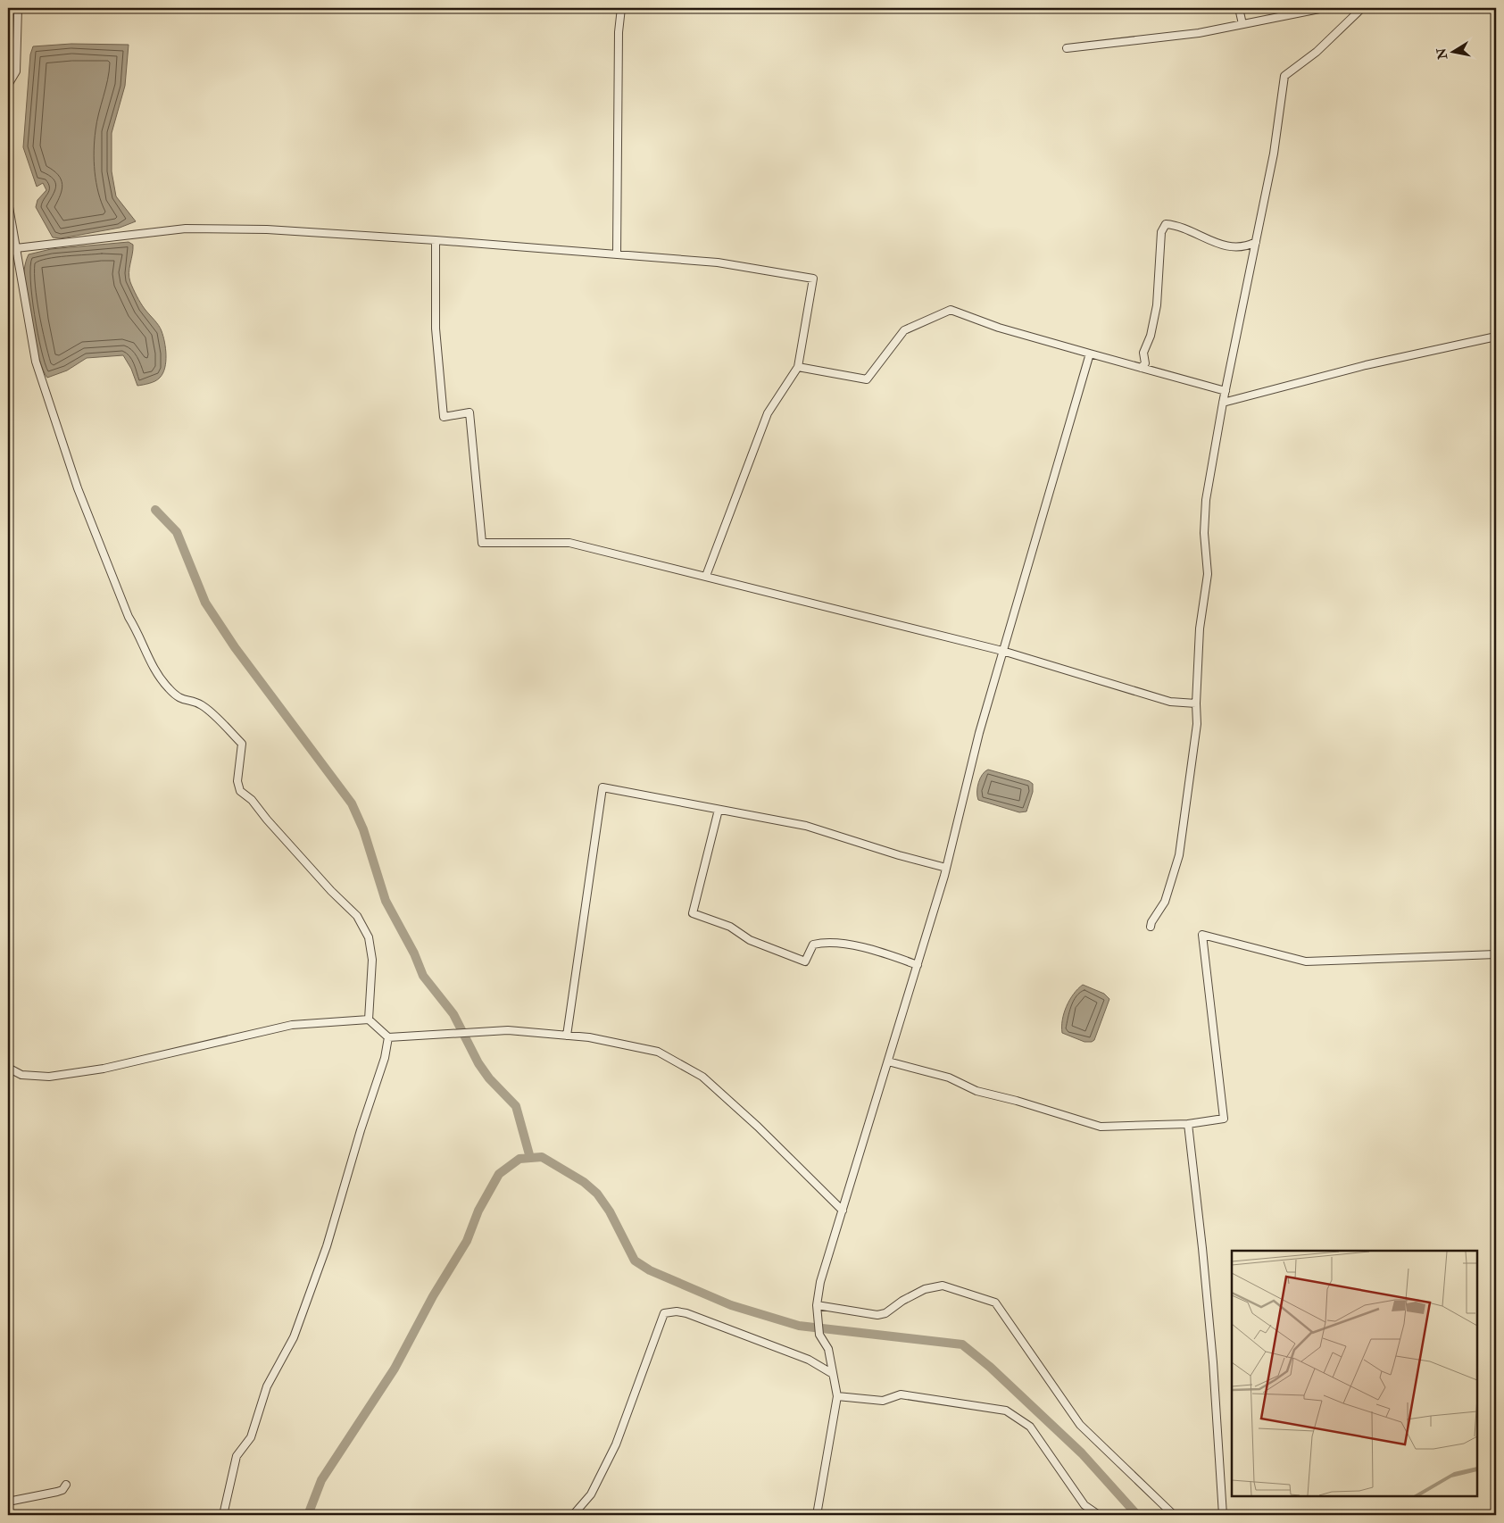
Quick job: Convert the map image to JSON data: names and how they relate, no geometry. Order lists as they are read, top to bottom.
{
  "north": "left"
}
